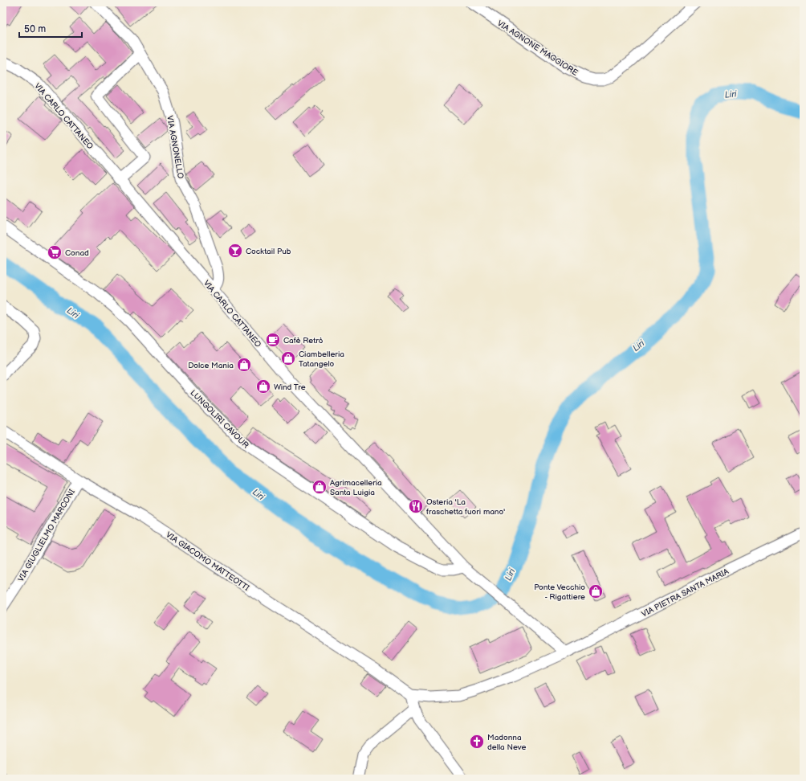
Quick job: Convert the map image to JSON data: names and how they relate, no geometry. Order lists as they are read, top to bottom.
{
  "streets": {
    "street": [
      "VIA AGNONE MAGGIORE",
      "VIA CARLO CATTANEO",
      "VIA AGNONELLO",
      "LUNGOLIRI CAVOUR",
      "VIA GIUGLIELMO MARCONI",
      "VIA GIACOMO MATTEOTTI",
      "VIA PIETRA SANTA MARIA"
    ]
  },
  "crossings": [
    ["VIA CARLO CATTANEO", "VIA AGNONELLO"],
    ["VIA CARLO CATTANEO", "LUNGOLIRI CAVOUR"],
    ["VIA CARLO CATTANEO", "VIA PIETRA SANTA MARIA"],
    ["VIA GIUGLIELMO MARCONI", "VIA GIACOMO MATTEOTTI"],
    ["VIA GIACOMO MATTEOTTI", "VIA PIETRA SANTA MARIA"]
  ],
  "water": ["Liri"],
  "places": {
    "bar": ["Cocktail Pub"],
    "supermarket": ["Conad"],
    "cafe": ["Cafè Retrò"],
    "shop": [
      "Ciambelleria Tatangelo",
      "Dolce Mania",
      "Wind Tre",
      "Agrimacelleria Santa Luigia",
      "Ponte Vecchio - Rigattiere"
    ],
    "restaurant": ["Osteria 'La fraschetta fuori mano'"],
    "church": ["Madonna della Neve"]
  },
  "scale_bar": "50 m"
}
